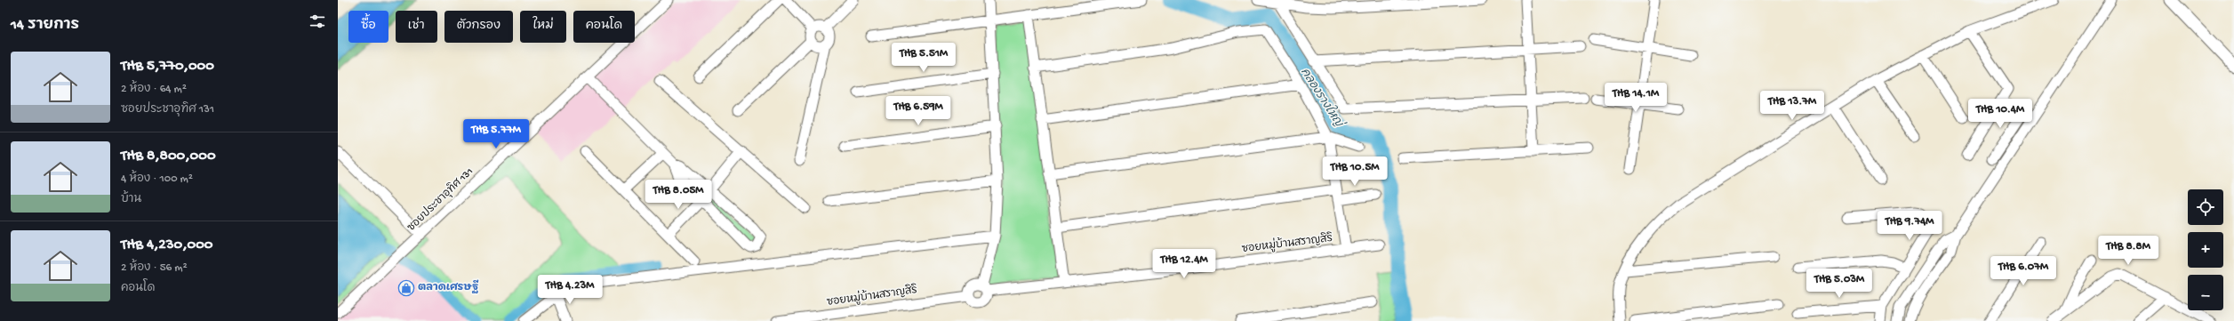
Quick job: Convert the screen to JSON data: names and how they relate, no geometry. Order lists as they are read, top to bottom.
{
  "streets": {
    "street": ["ซอยประชาอุทิศ 131", "ซอยหมู่บ้านสราญสิริ"]
  },
  "water": ["คลองรางใหญ่"],
  "places": {
    "shop": ["ตลาดเศรษฐี"]
  },
  "page": {
    "heading": "14 รายการ",
    "chip": [
      "ซื้อ",
      "เช่า",
      "ตัวกรอง",
      "ใหม่",
      "คอนโด"
    ],
    "list": [
      {
        "name": "THB 5,770,000",
        "note": "2 ห้อง · 64 m² · ซอยประชาอุทิศ 131"
      },
      {
        "name": "THB 8,800,000",
        "note": "4 ห้อง · 100 m² · บ้าน"
      },
      {
        "name": "THB 4,230,000",
        "note": "2 ห้อง · 56 m² · คอนโด"
      }
    ],
    "price": [
      "THB 5.51M",
      "THB 14.1M",
      "THB 13.7M",
      "THB 6.59M",
      "THB 10.4M",
      "THB 5.77M",
      "THB 10.5M",
      "THB 8.05M",
      "THB 9.74M",
      "THB 8.8M",
      "THB 12.4M",
      "THB 6.07M",
      "THB 5.03M",
      "THB 4.23M"
    ],
    "map_buttons": ["+", "−"]
  }
}
